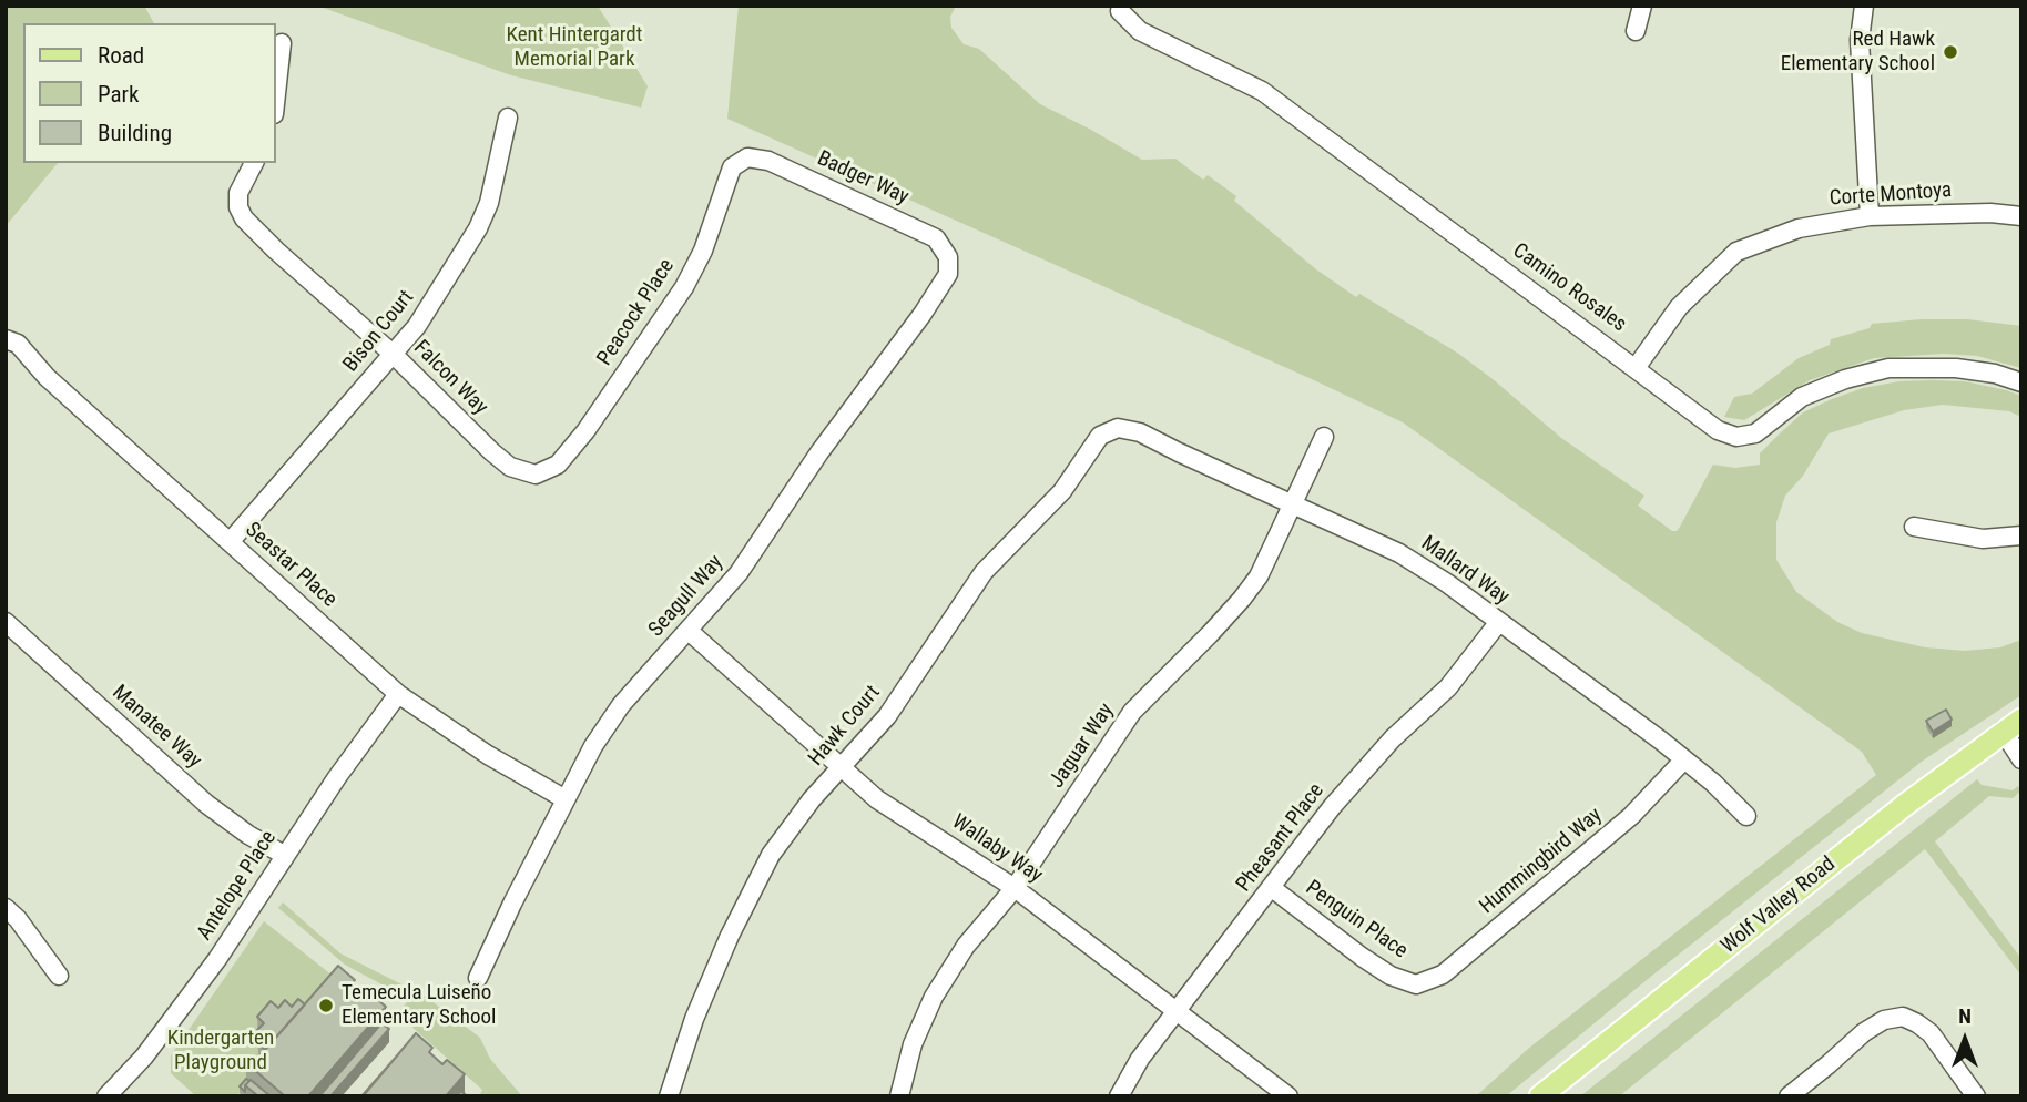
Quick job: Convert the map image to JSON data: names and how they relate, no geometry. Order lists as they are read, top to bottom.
{
  "streets": {
    "main road": ["Wolf Valley Road"],
    "street": [
      "Badger Way",
      "Corte Montoya",
      "Camino Rosales",
      "Peacock Place",
      "Bison Court",
      "Falcon Way",
      "Seastar Place",
      "Mallard Way",
      "Seagull Way",
      "Hawk Court",
      "Manatee Way",
      "Jaguar Way",
      "Pheasant Place",
      "Wallaby Way",
      "Hummingbird Way",
      "Antelope Place",
      "Penguin Place"
    ]
  },
  "crossings": [
    ["Badger Way", "Peacock Place"],
    ["Badger Way", "Seagull Way"],
    ["Corte Montoya", "Camino Rosales"],
    ["Peacock Place", "Falcon Way"],
    ["Bison Court", "Falcon Way"],
    ["Bison Court", "Seastar Place"],
    ["Seastar Place", "Seagull Way"],
    ["Seastar Place", "Antelope Place"],
    ["Mallard Way", "Hawk Court"],
    ["Mallard Way", "Jaguar Way"],
    ["Mallard Way", "Pheasant Place"],
    ["Mallard Way", "Hummingbird Way"],
    ["Seagull Way", "Wallaby Way"],
    ["Hawk Court", "Wallaby Way"],
    ["Manatee Way", "Antelope Place"],
    ["Jaguar Way", "Wallaby Way"],
    ["Pheasant Place", "Wallaby Way"],
    ["Pheasant Place", "Penguin Place"],
    ["Hummingbird Way", "Penguin Place"]
  ],
  "parks": ["Kent Hintergardt Memorial Park", "Kindergarten Playground"],
  "places": ["Red Hawk Elementary School", "Temecula Luiseño Elementary School"],
  "legend": ["Road", "Park", "Building"],
  "north": "top"
}
